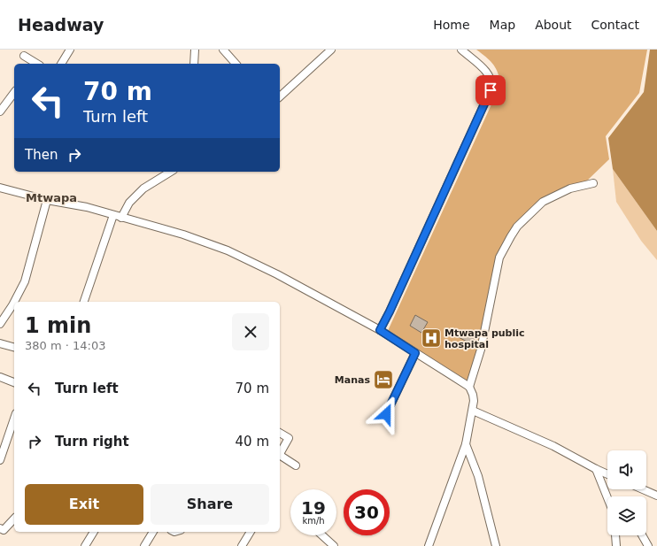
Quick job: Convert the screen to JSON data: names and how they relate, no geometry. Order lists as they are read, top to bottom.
{
  "districts": ["Mtwapa"],
  "places": {
    "hospital": ["Mtwapa public hospital"],
    "hotel": ["Manas"]
  },
  "page": {
    "header": "Headway",
    "nav": [
      "Home",
      "Map",
      "About",
      "Contact"
    ],
    "turn": ["70 m", "Turn left"],
    "then": "Then",
    "heading": ["1 min", "380 m · 14:03"],
    "list": [
      {
        "name": "Turn left",
        "value": "70 m"
      },
      {
        "name": "Turn right",
        "value": "40 m"
      }
    ],
    "buttons": ["Exit", "Share"],
    "speed": "19 km/h",
    "limit": "30"
  }
}
